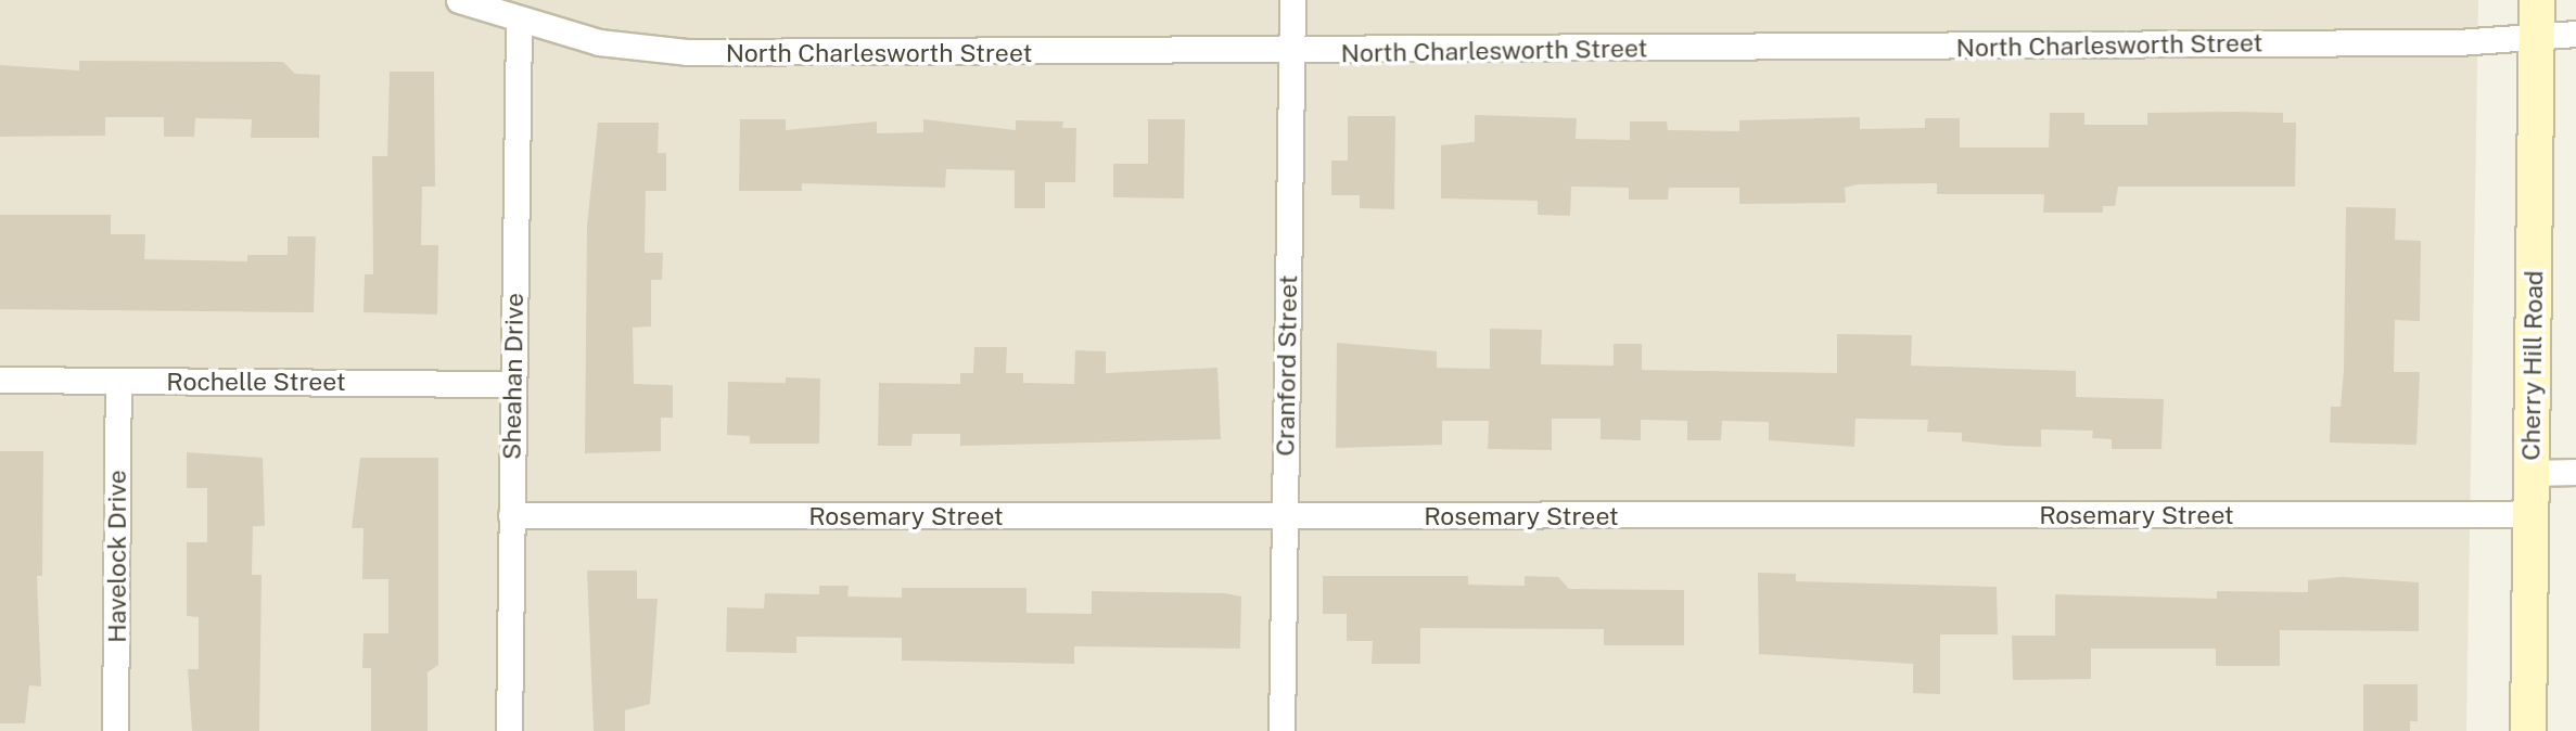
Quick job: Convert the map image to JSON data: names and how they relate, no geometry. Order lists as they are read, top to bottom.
{
  "streets": {
    "main road": ["Cherry Hill Road"],
    "street": [
      "North Charlesworth Street",
      "Cranford Street",
      "Sheahan Drive",
      "Rochelle Street",
      "Rosemary Street",
      "Havelock Drive"
    ]
  },
  "crossings": [
    ["North Charlesworth Street", "Cranford Street"],
    ["North Charlesworth Street", "Cherry Hill Road"],
    ["North Charlesworth Street", "Sheahan Drive"],
    ["Cranford Street", "Rosemary Street"],
    ["Cherry Hill Road", "Rosemary Street"],
    ["Sheahan Drive", "Rochelle Street"],
    ["Sheahan Drive", "Rosemary Street"],
    ["Rochelle Street", "Havelock Drive"]
  ]
}
